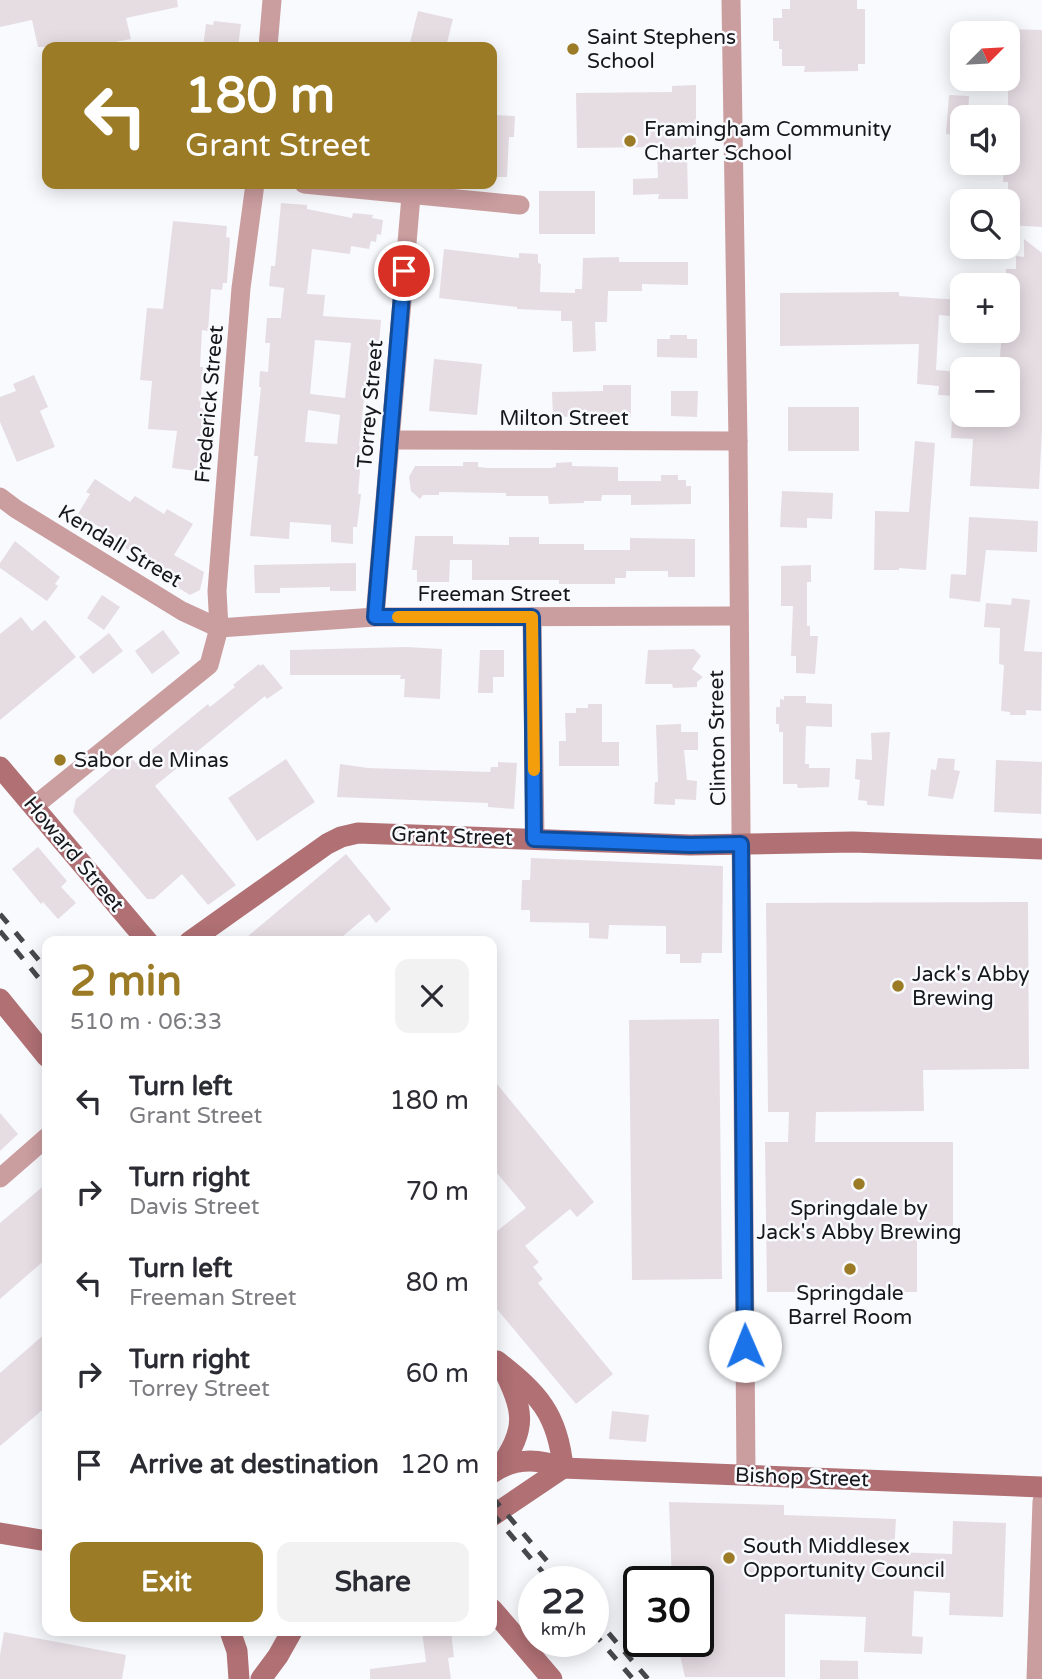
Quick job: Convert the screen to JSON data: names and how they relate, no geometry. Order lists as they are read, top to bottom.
{
  "streets": {
    "street": [
      "Frederick Street",
      "Torrey Street",
      "Milton Street",
      "Kendall Street",
      "Freeman Street",
      "Clinton Street",
      "Grant Street",
      "Howard Street",
      "Bishop Street"
    ]
  },
  "crossings": [
    ["Frederick Street", "Kendall Street"],
    ["Frederick Street", "Freeman Street"],
    ["Torrey Street", "Milton Street"],
    ["Torrey Street", "Freeman Street"],
    ["Milton Street", "Clinton Street"],
    ["Kendall Street", "Freeman Street"],
    ["Freeman Street", "Clinton Street"],
    ["Clinton Street", "Grant Street"],
    ["Clinton Street", "Bishop Street"]
  ],
  "places": [
    "Saint Stephens School",
    "Framingham Community Charter School",
    "Sabor de Minas",
    "Jack's Abby Brewing",
    "Springdale by Jack's Abby Brewing",
    "Springdale Barrel Room",
    "South Middlesex Opportunity Council"
  ],
  "north": "top right",
  "page": {
    "map_buttons": ["+", "−"],
    "turn": ["180 m", "Grant Street"],
    "heading": ["2 min", "510 m · 06:33"],
    "list": [
      {
        "name": "Turn left",
        "note": "Grant Street",
        "value": "180 m"
      },
      {
        "name": "Turn right",
        "note": "Davis Street",
        "value": "70 m"
      },
      {
        "name": "Turn left",
        "note": "Freeman Street",
        "value": "80 m"
      },
      {
        "name": "Turn right",
        "note": "Torrey Street",
        "value": "60 m"
      },
      {
        "name": "Arrive at destination",
        "value": "120 m"
      }
    ],
    "buttons": ["Exit", "Share"],
    "speed": "22 km/h",
    "limit": "30"
  }
}
